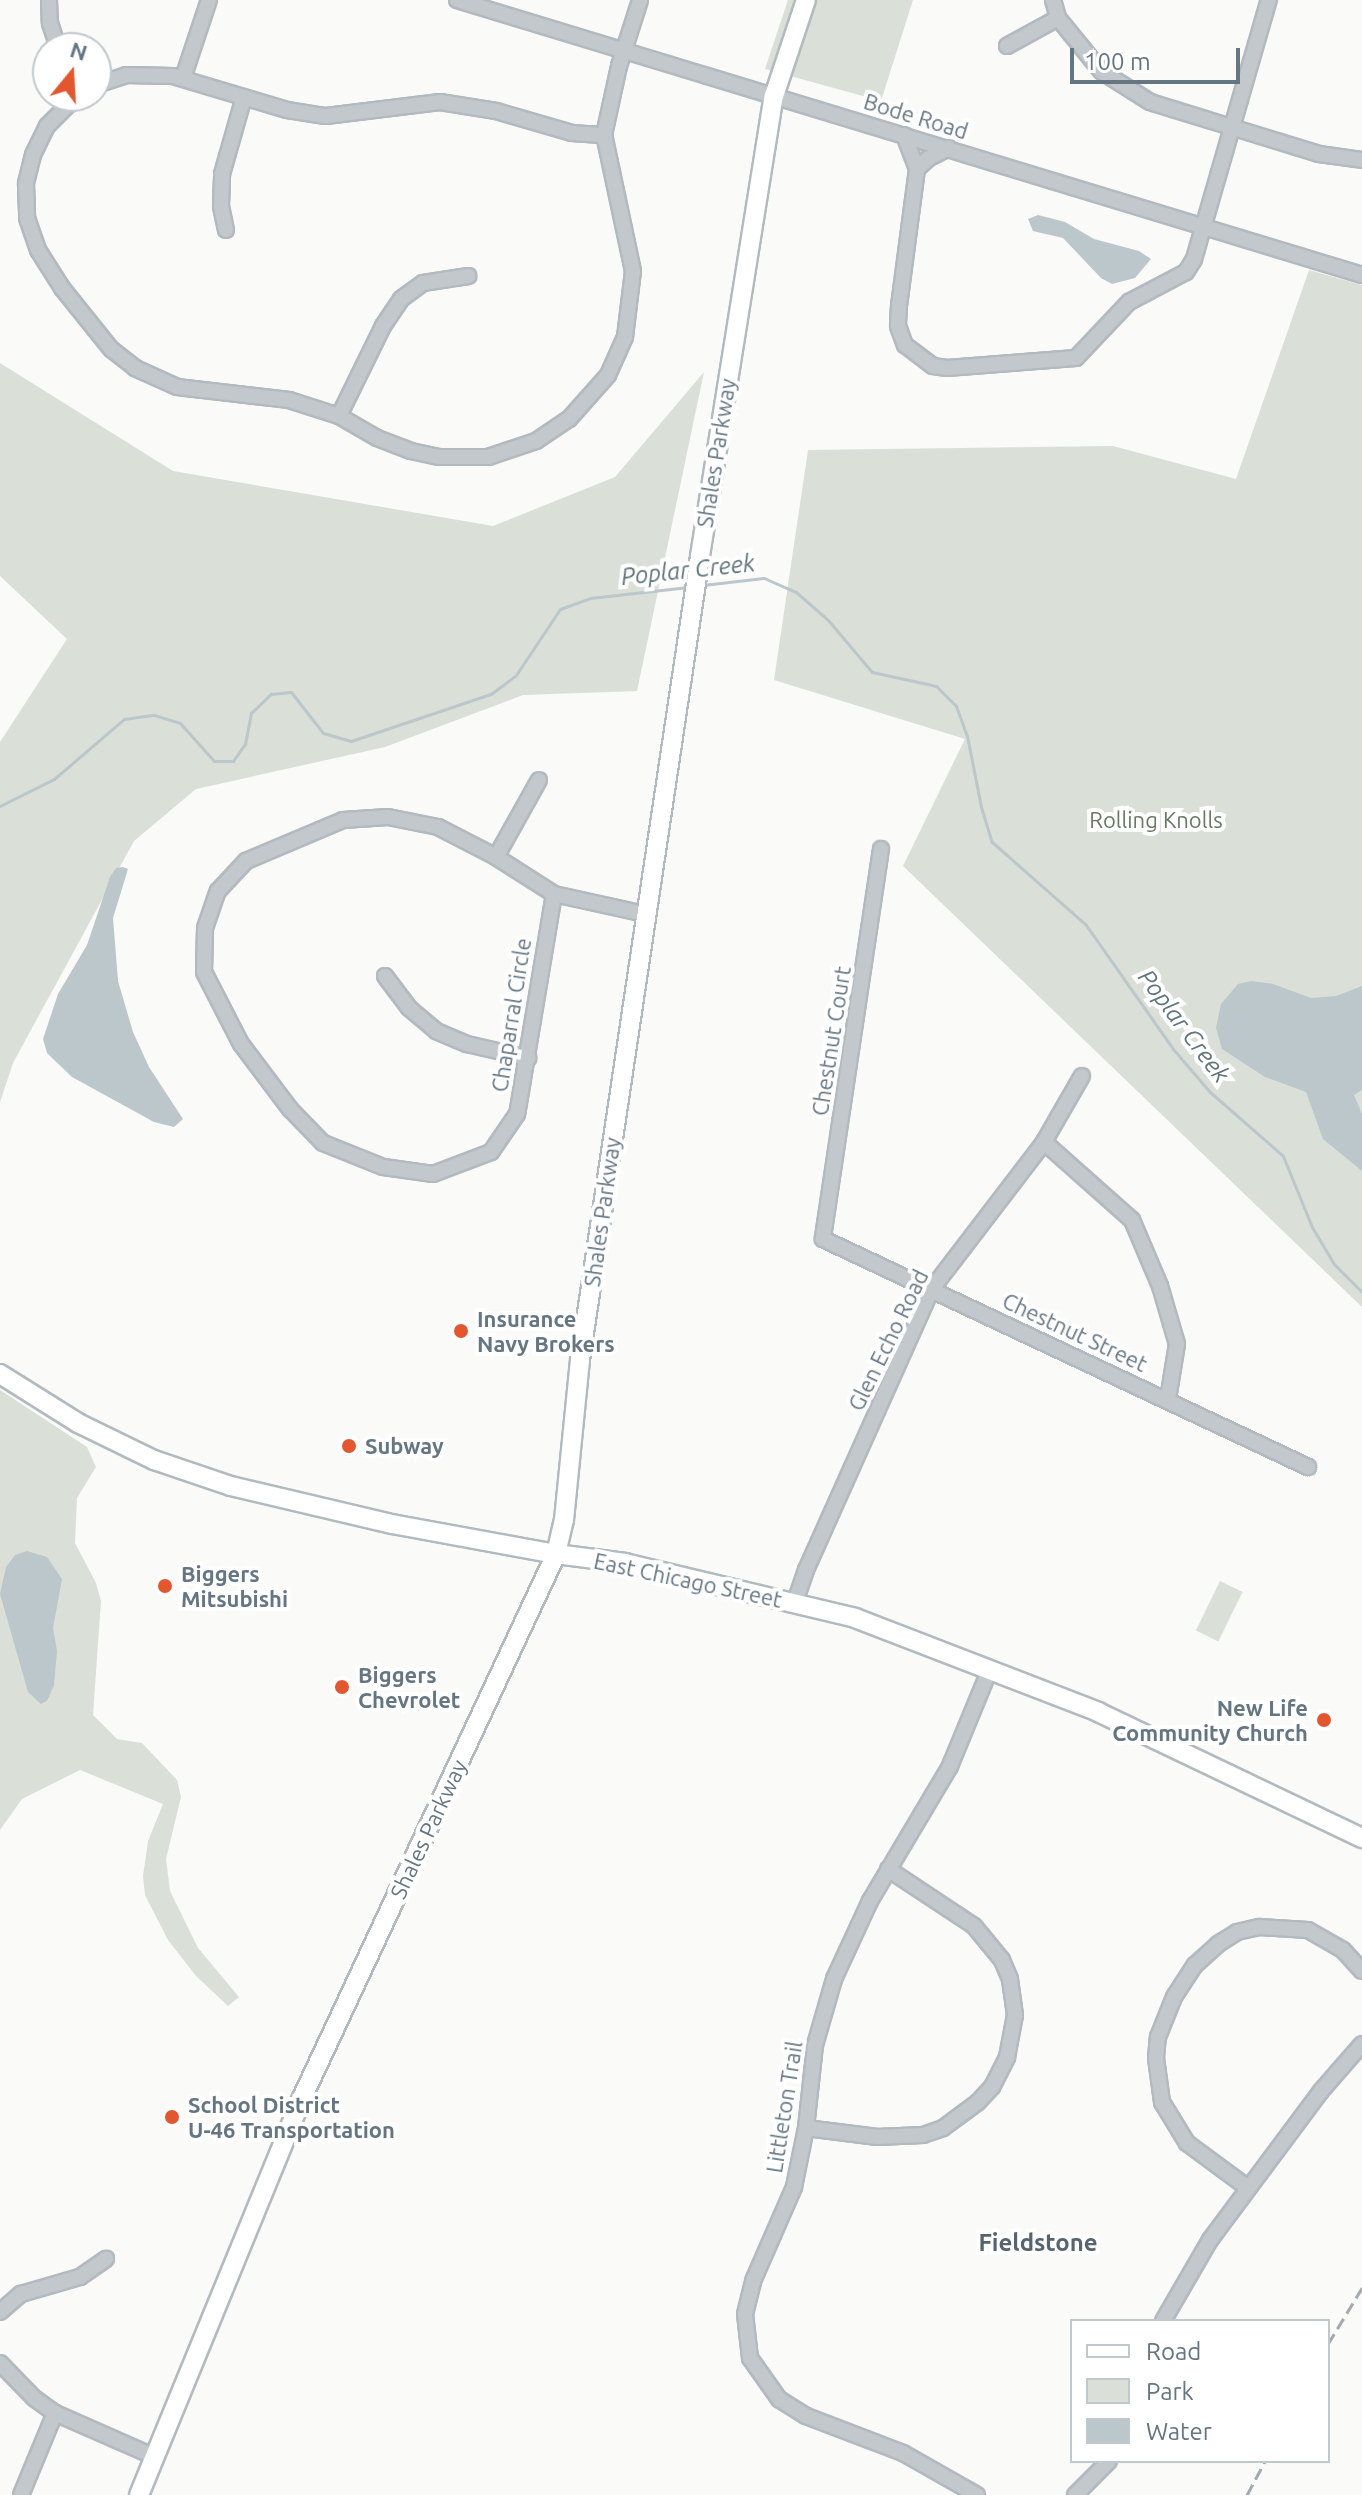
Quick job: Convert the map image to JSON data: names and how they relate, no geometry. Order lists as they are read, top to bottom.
{
  "streets": {
    "street": [
      "Bode Road",
      "Shales Parkway",
      "Chaparral Circle",
      "Chestnut Court",
      "Chestnut Street",
      "Glen Echo Road",
      "East Chicago Street",
      "Littleton Trail"
    ]
  },
  "crossings": [
    ["Bode Road", "Shales Parkway"],
    ["Shales Parkway", "Chaparral Circle"],
    ["Shales Parkway", "East Chicago Street"],
    ["Chestnut Court", "Chestnut Street"],
    ["Chestnut Street", "Glen Echo Road"],
    ["Glen Echo Road", "East Chicago Street"],
    ["East Chicago Street", "Littleton Trail"]
  ],
  "districts": ["Fieldstone"],
  "water": ["Poplar Creek"],
  "parks": ["Rolling Knolls"],
  "places": [
    "Insurance Navy Brokers",
    "Subway",
    "Biggers Mitsubishi",
    "Biggers Chevrolet",
    "New Life Community Church",
    "School District U-46 Transportation"
  ],
  "legend": ["Road", "Park", "Water"],
  "scale_bar": "100 m",
  "north": "top"
}
